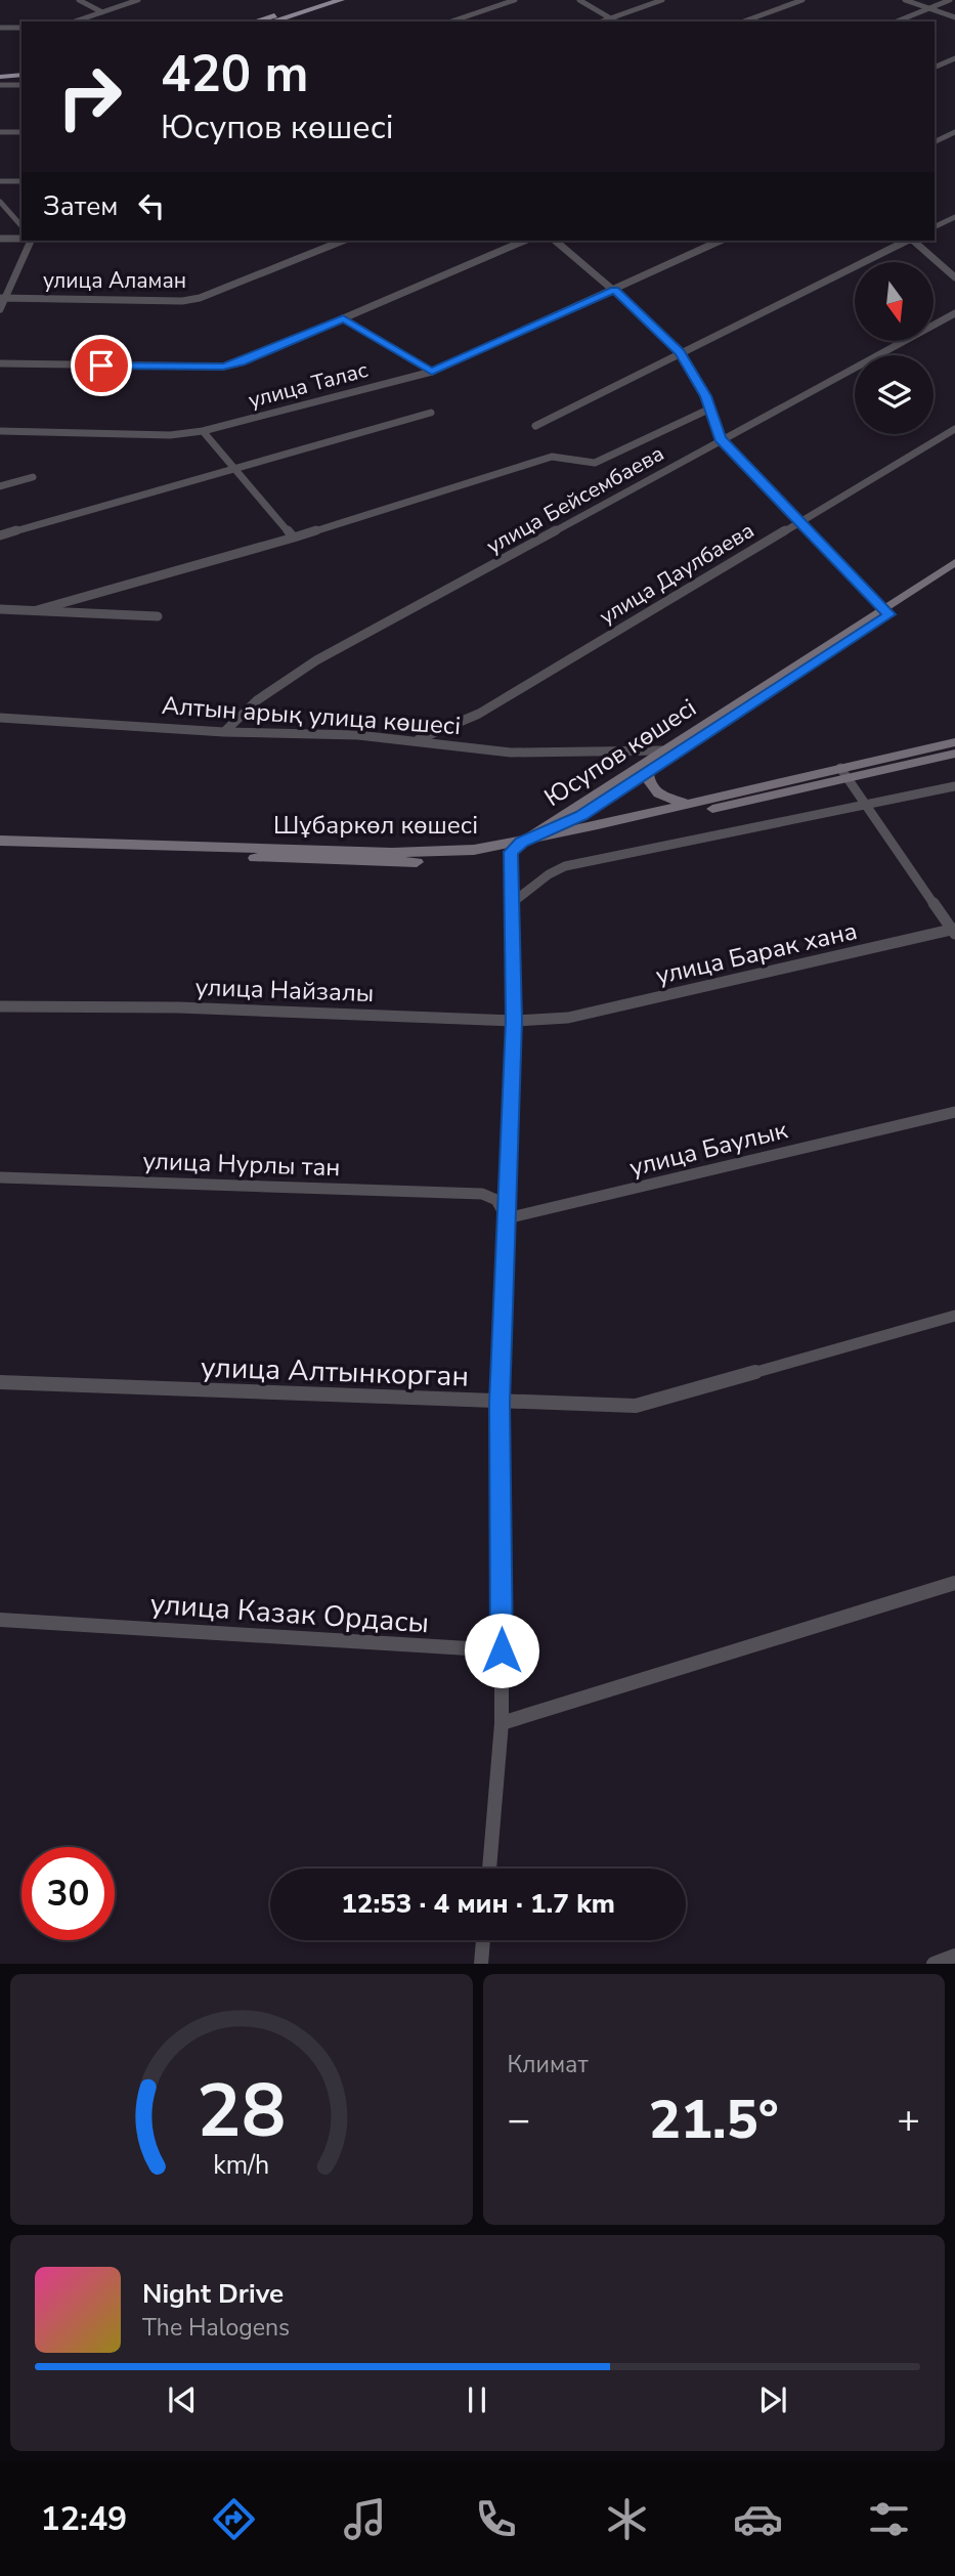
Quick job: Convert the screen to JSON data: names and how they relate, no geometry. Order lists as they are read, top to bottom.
{
  "streets": {
    "street": [
      "улица Аламан",
      "улица Талас",
      "улица Бейсембаева",
      "улица Даулбаева",
      "Алтын арық улица көшесі",
      "Юсупов көшесі",
      "Шұбаркөл көшесі",
      "улица Барак хана",
      "улица Найзалы",
      "улица Баулык",
      "улица Нурлы тан",
      "улица Алтынкорган",
      "улица Казак Ордасы"
    ]
  },
  "crossings": [
    ["улица Бейсембаева", "Алтын арық улица көшесі"],
    ["улица Даулбаева", "Алтын арық улица көшесі"],
    ["Алтын арық улица көшесі", "Юсупов көшесі"],
    ["Юсупов көшесі", "Шұбаркөл көшесі"],
    ["улица Барак хана", "улица Найзалы"],
    ["улица Баулык", "улица Нурлы тан"]
  ],
  "north": "bottom",
  "page": {
    "turn": ["420 m", "Юсупов көшесі"],
    "then": "Затем",
    "limit": "30",
    "trip": "12:53 · 4 мин · 1.7 km",
    "tile": "Климат",
    "heat": ["−", "21.5°", "+"],
    "song": ["Night Drive", "The Halogens"],
    "tabs": "12:49",
    "gauge": ["28", "km/h"]
  }
}
